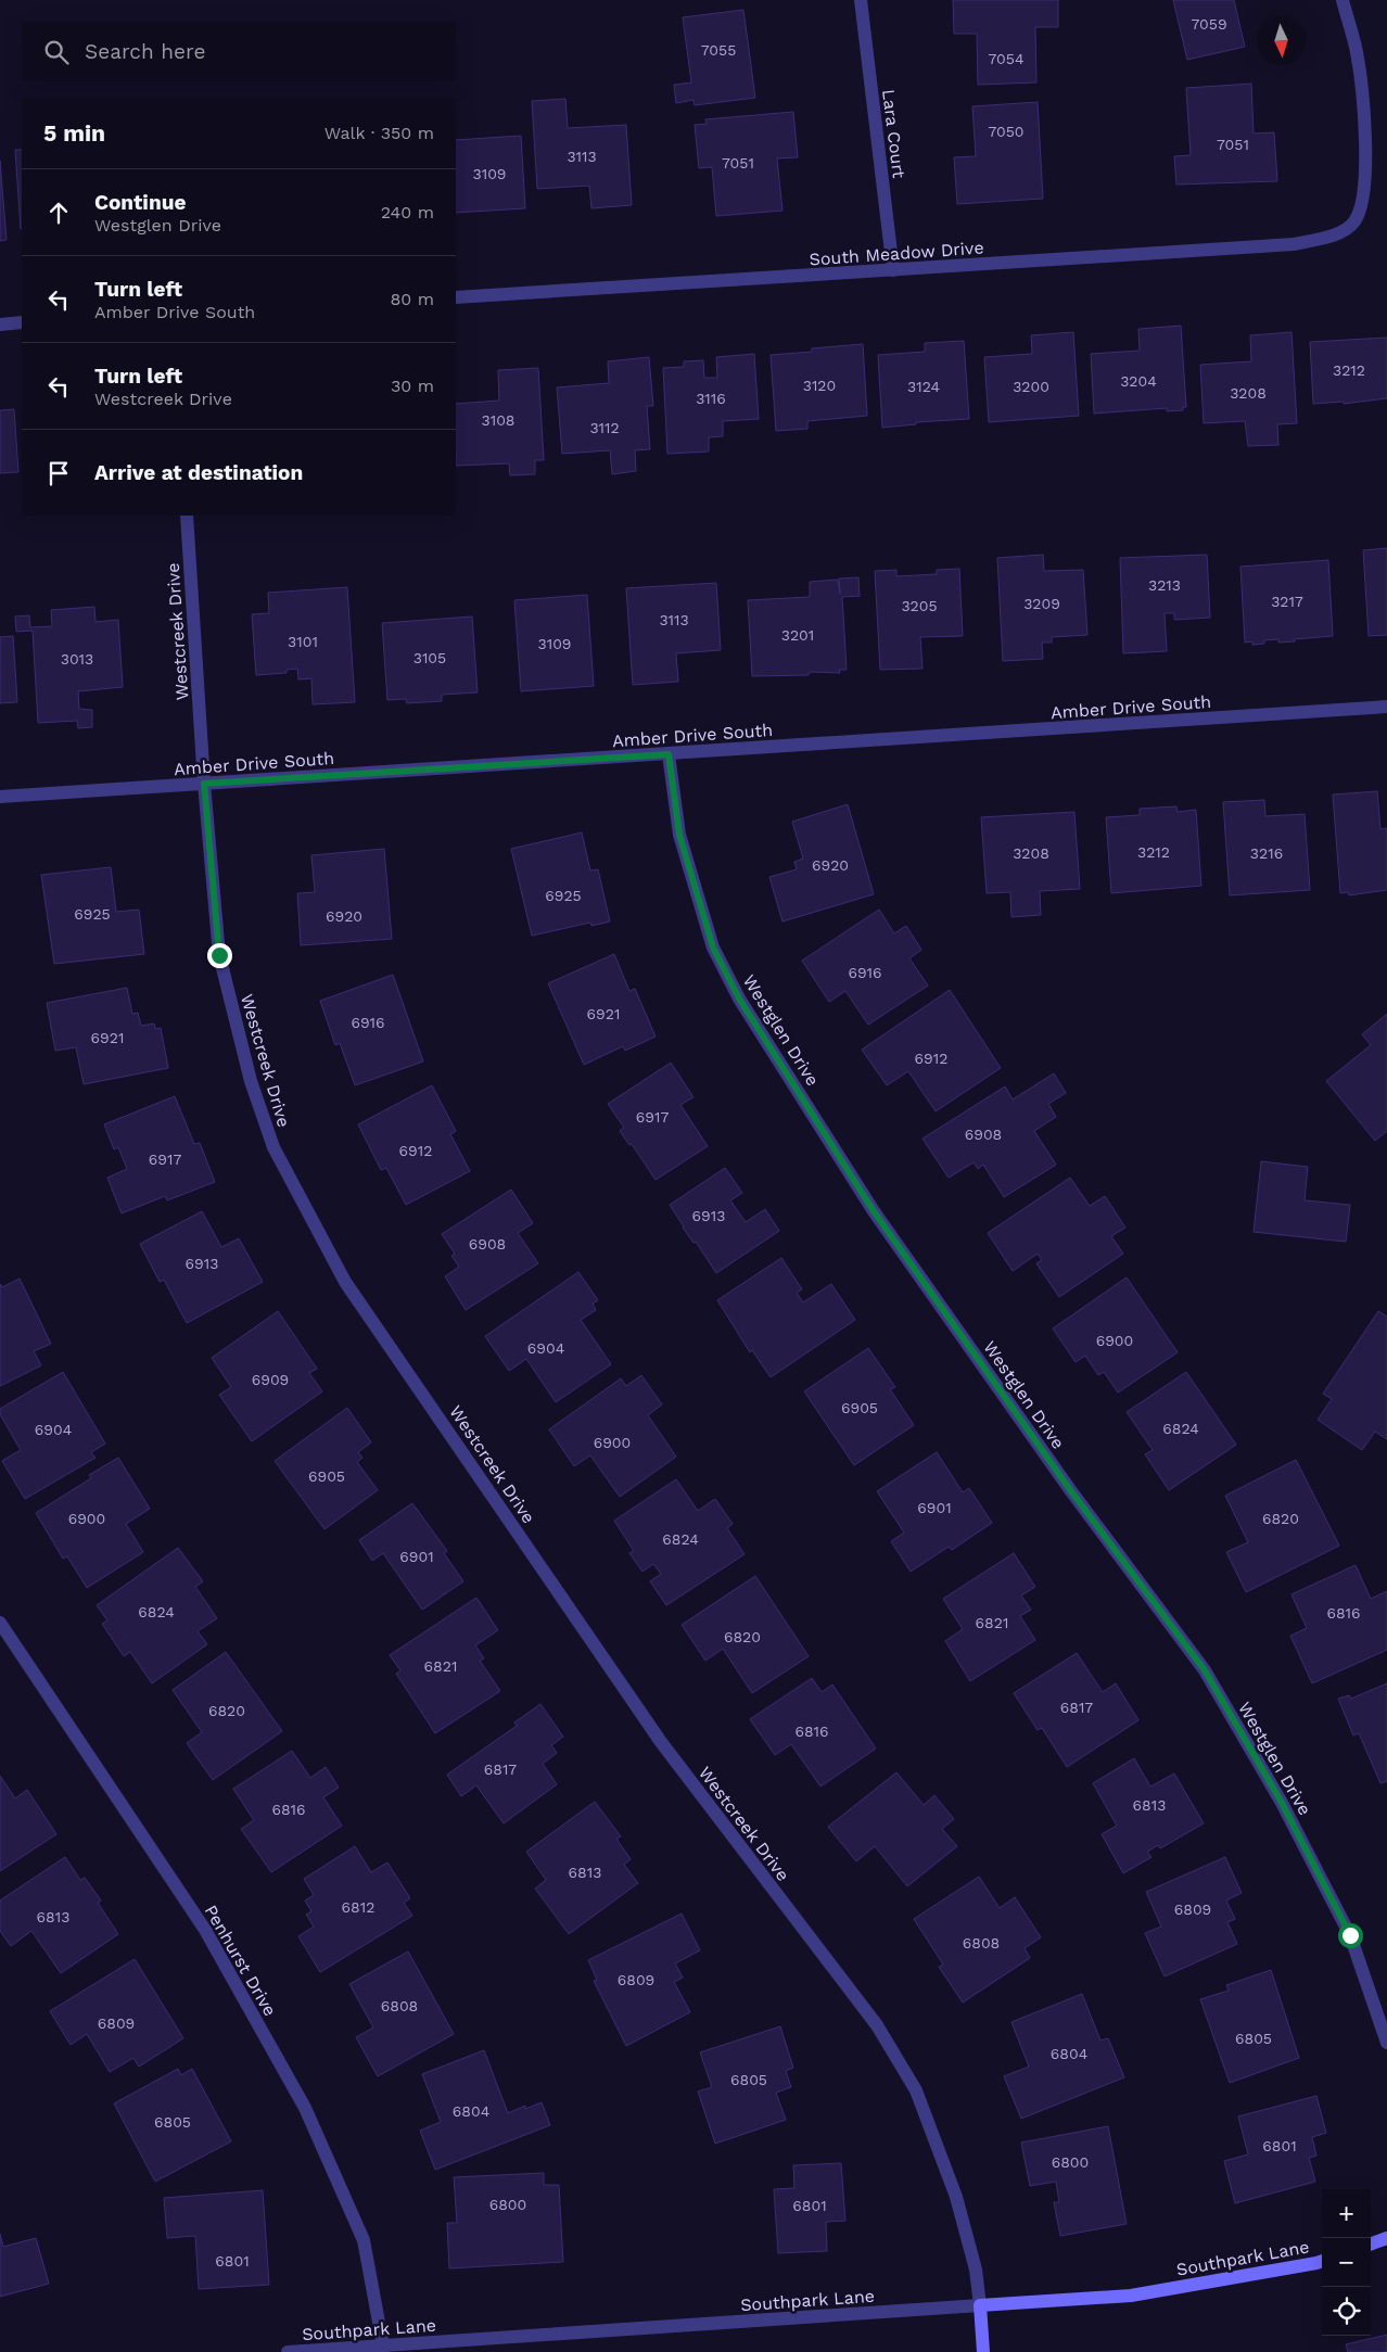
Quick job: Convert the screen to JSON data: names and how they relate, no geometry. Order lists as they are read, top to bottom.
{
  "streets": {
    "street": [
      "Lara Court",
      "South Meadow Drive",
      "Westcreek Drive",
      "Amber Drive South",
      "Westglen Drive",
      "Penhurst Drive",
      "Southpark Lane"
    ]
  },
  "crossings": [
    ["Lara Court", "South Meadow Drive"],
    ["Westcreek Drive", "Amber Drive South"],
    ["Westcreek Drive", "Southpark Lane"],
    ["Amber Drive South", "Westglen Drive"],
    ["Penhurst Drive", "Southpark Lane"]
  ],
  "house_numbers": [
    "7059",
    "7055",
    "7054",
    "7050",
    "7051",
    "3113",
    "7051",
    "3109",
    "3212",
    "3204",
    "3120",
    "3124",
    "3200",
    "3208",
    "3116",
    "3108",
    "3112",
    "3213",
    "3217",
    "3209",
    "3205",
    "3113",
    "3201",
    "3101",
    "3109",
    "3105",
    "3013",
    "3212",
    "3208",
    "3216",
    "6920",
    "6925",
    "6925",
    "6920",
    "6916",
    "6921",
    "6916",
    "6921",
    "6912",
    "6917",
    "6908",
    "6912",
    "6917",
    "6913",
    "6908",
    "6913",
    "6900",
    "6904",
    "6909",
    "6905",
    "6824",
    "6904",
    "6900",
    "6905",
    "6901",
    "6900",
    "6820",
    "6824",
    "6901",
    "6824",
    "6816",
    "6821",
    "6820",
    "6821",
    "6817",
    "6820",
    "6816",
    "6817",
    "6813",
    "6816",
    "6813",
    "6812",
    "6809",
    "6813",
    "6808",
    "6809",
    "6808",
    "6809",
    "6805",
    "6804",
    "6805",
    "6804",
    "6805",
    "6801",
    "6800",
    "6800",
    "6801",
    "6801"
  ],
  "north": "bottom",
  "page": {
    "search": "Search here",
    "heading": ["5 min", "Walk · 350 m"],
    "list": [
      ["Continue", "Westglen Drive", "240 m"],
      ["Turn left", "Amber Drive South", "80 m"],
      ["Turn left", "Westcreek Drive", "30 m"],
      "Arrive at destination"
    ],
    "map_buttons": ["+", "−"]
  }
}
